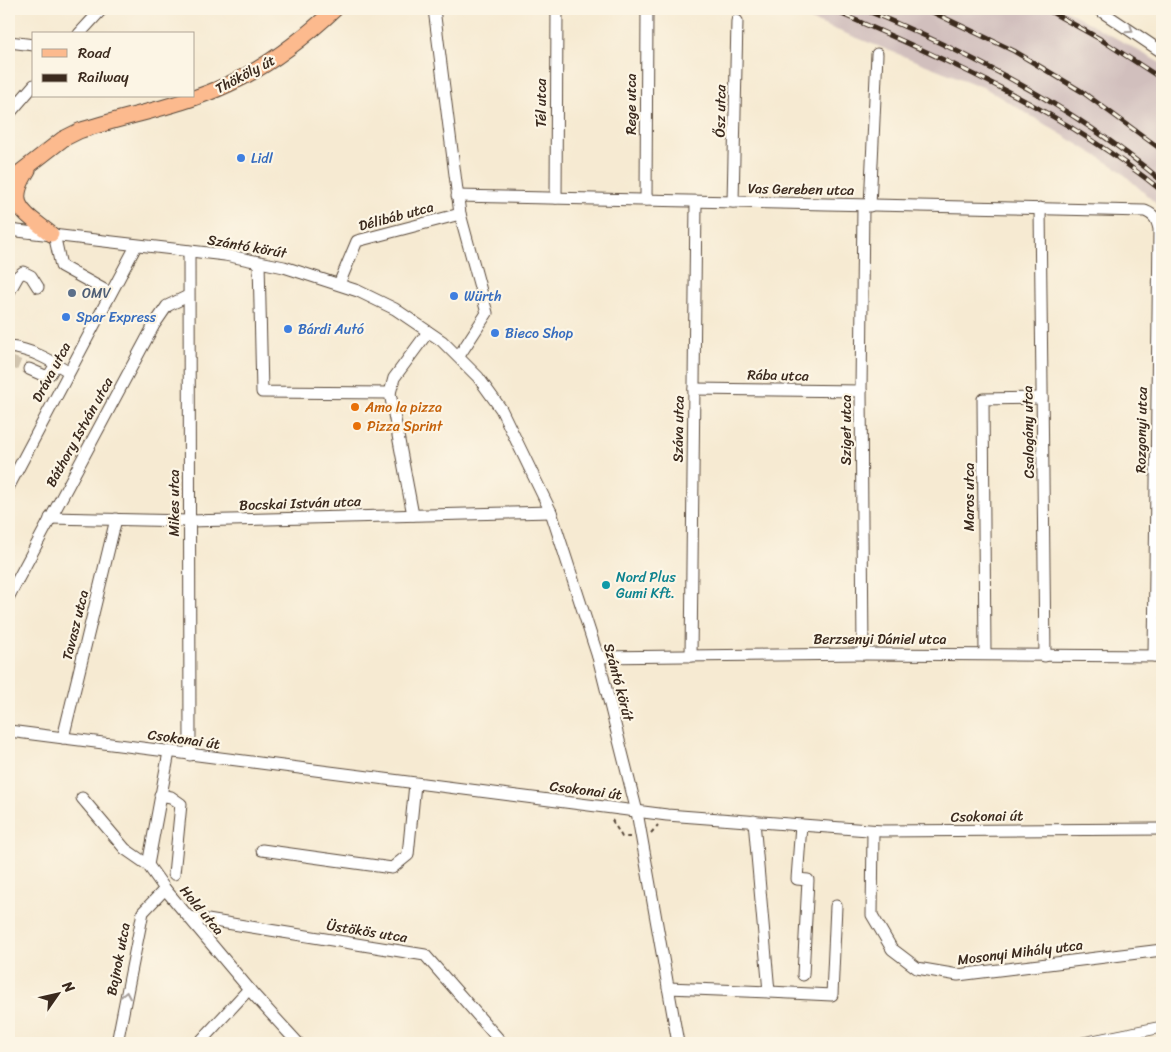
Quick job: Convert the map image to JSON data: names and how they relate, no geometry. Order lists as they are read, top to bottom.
{
  "streets": {
    "main road": ["Thököly út"],
    "street": [
      "Tél utca",
      "Rege utca",
      "Ősz utca",
      "Vas Gereben utca",
      "Délibáb utca",
      "Szántó körút",
      "Dráva utca",
      "Rába utca",
      "Száva utca",
      "Sziget utca",
      "Rozgonyi utca",
      "Báthory István utca",
      "Csalogány utca",
      "Maros utca",
      "Mikes utca",
      "Bocskai István utca",
      "Tavasz utca",
      "Berzsenyi Dániel utca",
      "Csokonai út",
      "Hold utca",
      "Üstökös utca",
      "Mosonyi Mihály utca",
      "Bajnok utca"
    ]
  },
  "crossings": [
    ["Tél utca", "Vas Gereben utca"],
    ["Rege utca", "Vas Gereben utca"],
    ["Ősz utca", "Vas Gereben utca"],
    ["Vas Gereben utca", "Száva utca"],
    ["Vas Gereben utca", "Sziget utca"],
    ["Vas Gereben utca", "Rozgonyi utca"],
    ["Vas Gereben utca", "Csalogány utca"],
    ["Délibáb utca", "Szántó körút"],
    ["Szántó körút", "Dráva utca"],
    ["Szántó körút", "Mikes utca"],
    ["Szántó körút", "Bocskai István utca"],
    ["Szántó körút", "Berzsenyi Dániel utca"],
    ["Szántó körút", "Csokonai út"],
    ["Rába utca", "Száva utca"],
    ["Rába utca", "Sziget utca"],
    ["Száva utca", "Berzsenyi Dániel utca"],
    ["Sziget utca", "Berzsenyi Dániel utca"],
    ["Rozgonyi utca", "Berzsenyi Dániel utca"],
    ["Báthory István utca", "Mikes utca"],
    ["Báthory István utca", "Bocskai István utca"],
    ["Csalogány utca", "Maros utca"],
    ["Csalogány utca", "Berzsenyi Dániel utca"],
    ["Maros utca", "Berzsenyi Dániel utca"],
    ["Mikes utca", "Bocskai István utca"],
    ["Mikes utca", "Csokonai út"],
    ["Bocskai István utca", "Tavasz utca"],
    ["Tavasz utca", "Csokonai út"],
    ["Csokonai út", "Mosonyi Mihály utca"],
    ["Hold utca", "Üstökös utca"],
    ["Hold utca", "Bajnok utca"]
  ],
  "one_way": ["Bajnok utca"],
  "places": [
    "Lidl",
    "OMV",
    "Würth",
    "Spar Express",
    "Bárdi Autó",
    "Bieco Shop",
    "Amo la pizza",
    "Pizza Sprint",
    "Nord Plus Gumi Kft."
  ],
  "legend": ["Road", "Railway"],
  "north": "top right"
}
